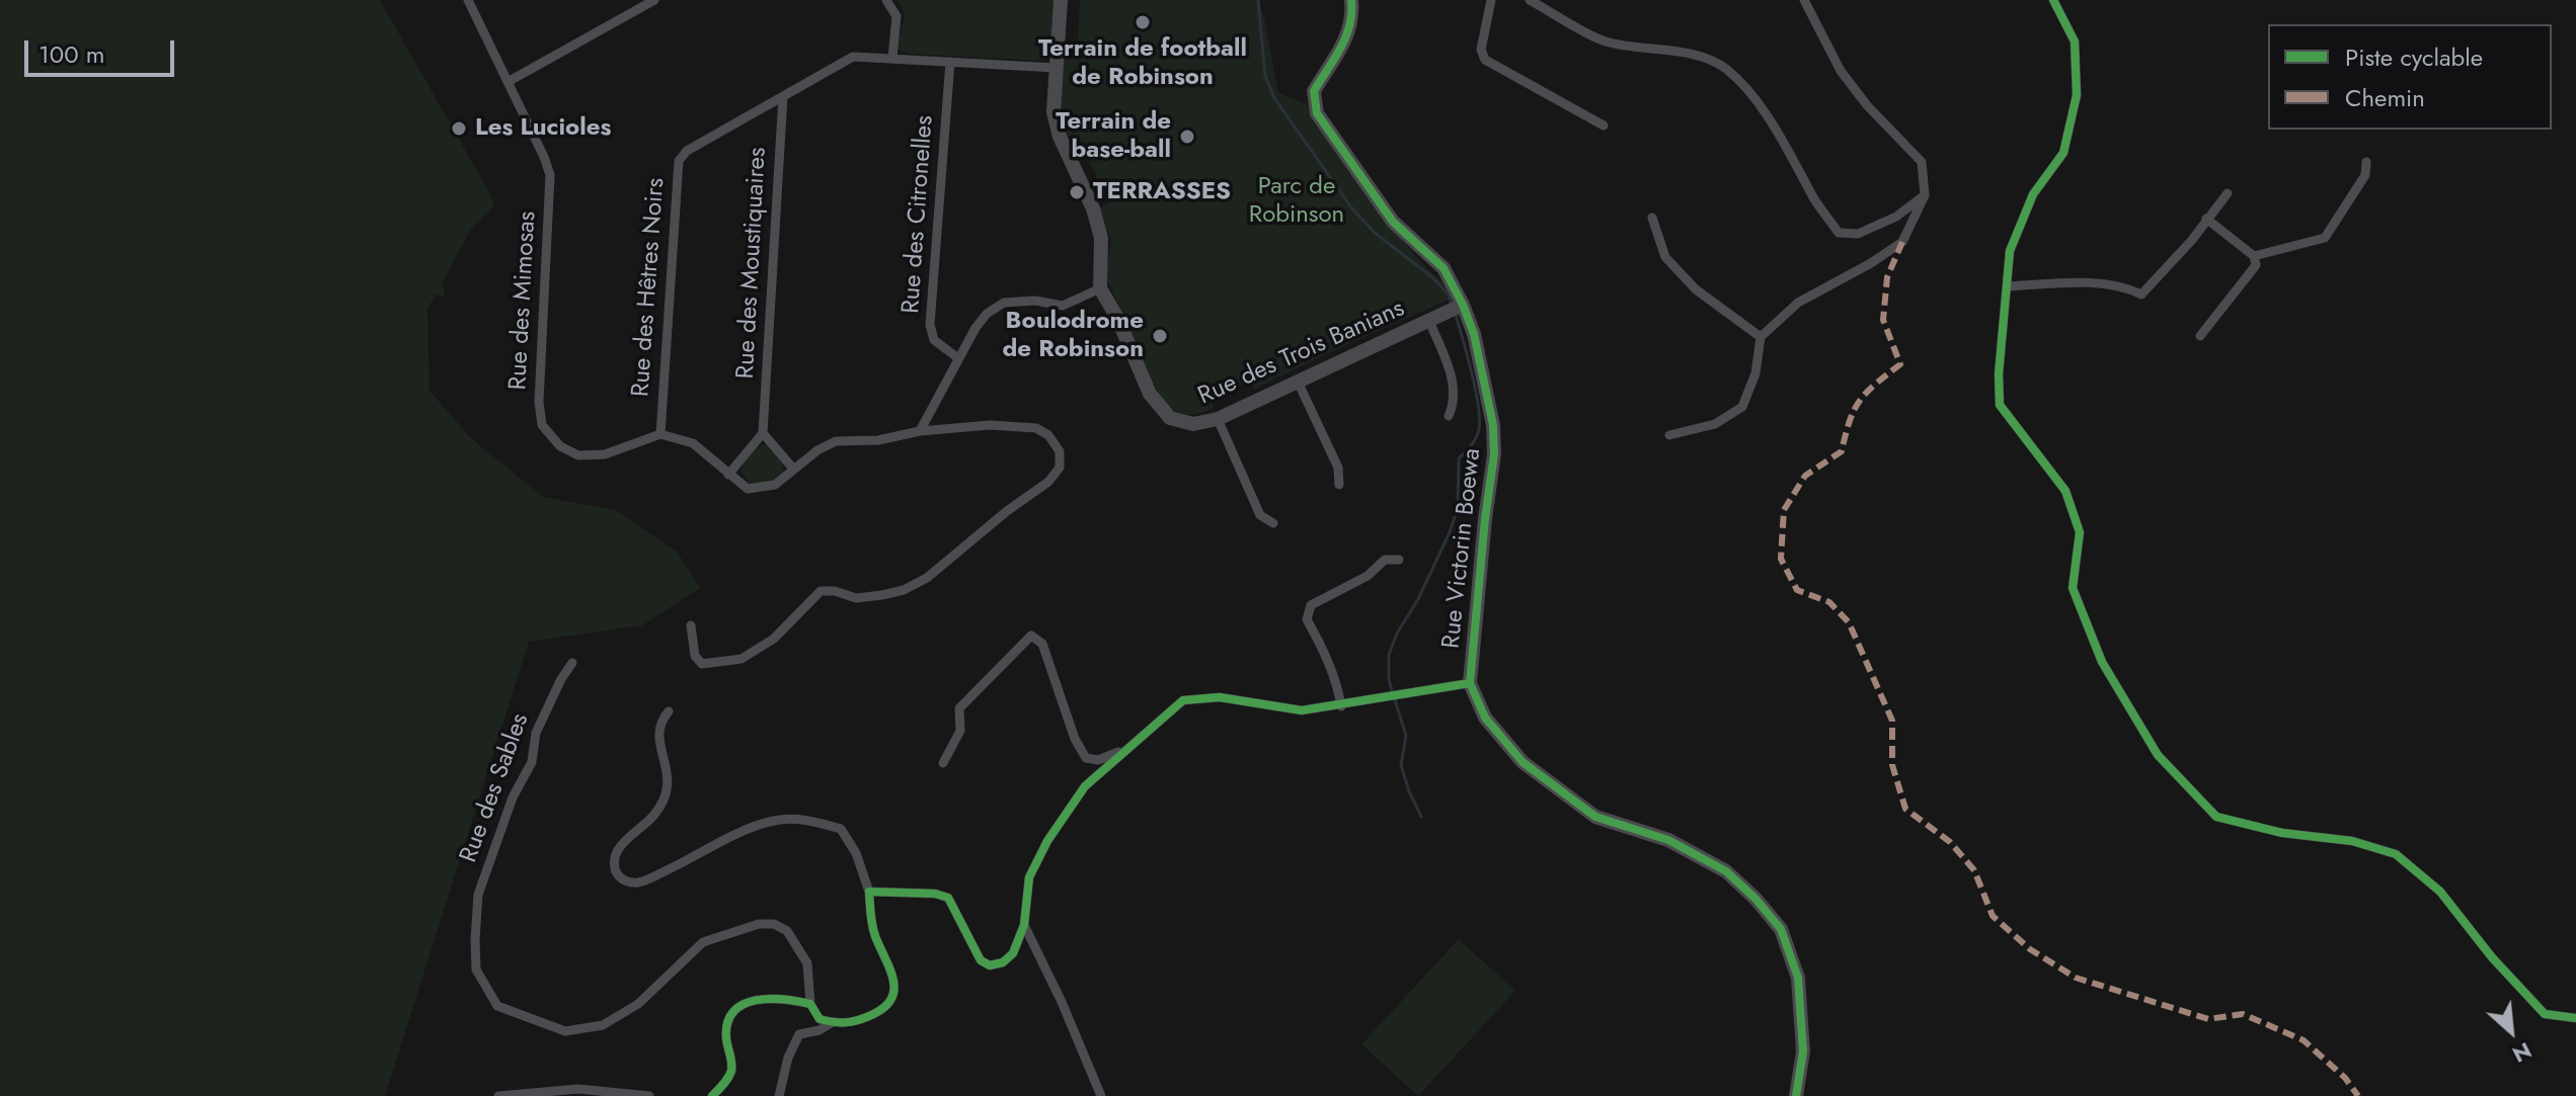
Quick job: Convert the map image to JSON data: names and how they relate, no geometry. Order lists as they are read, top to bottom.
{
  "streets": {
    "street": [
      "Rue des Citronelles",
      "Rue des Moustiquaires",
      "Rue des Hêtres Noirs",
      "Rue des Mimosas",
      "Rue des Trois Banians",
      "Rue Victorin Boewa",
      "Rue des Sables"
    ]
  },
  "crossings": [
    ["Rue des Citronelles", "Rue des Hêtres Noirs"],
    ["Rue des Moustiquaires", "Rue des Hêtres Noirs"],
    ["Rue des Hêtres Noirs", "Rue des Mimosas"],
    ["Rue des Trois Banians", "Rue Victorin Boewa"]
  ],
  "parks": ["Parc de Robinson"],
  "places": [
    "Terrain de football de Robinson",
    "Les Lucioles",
    "Terrain de base-ball",
    "TERRASSES",
    "Boulodrome de Robinson"
  ],
  "legend": ["Piste cyclable", "Chemin"],
  "scale_bar": "100 m",
  "north": "bottom right"
}
